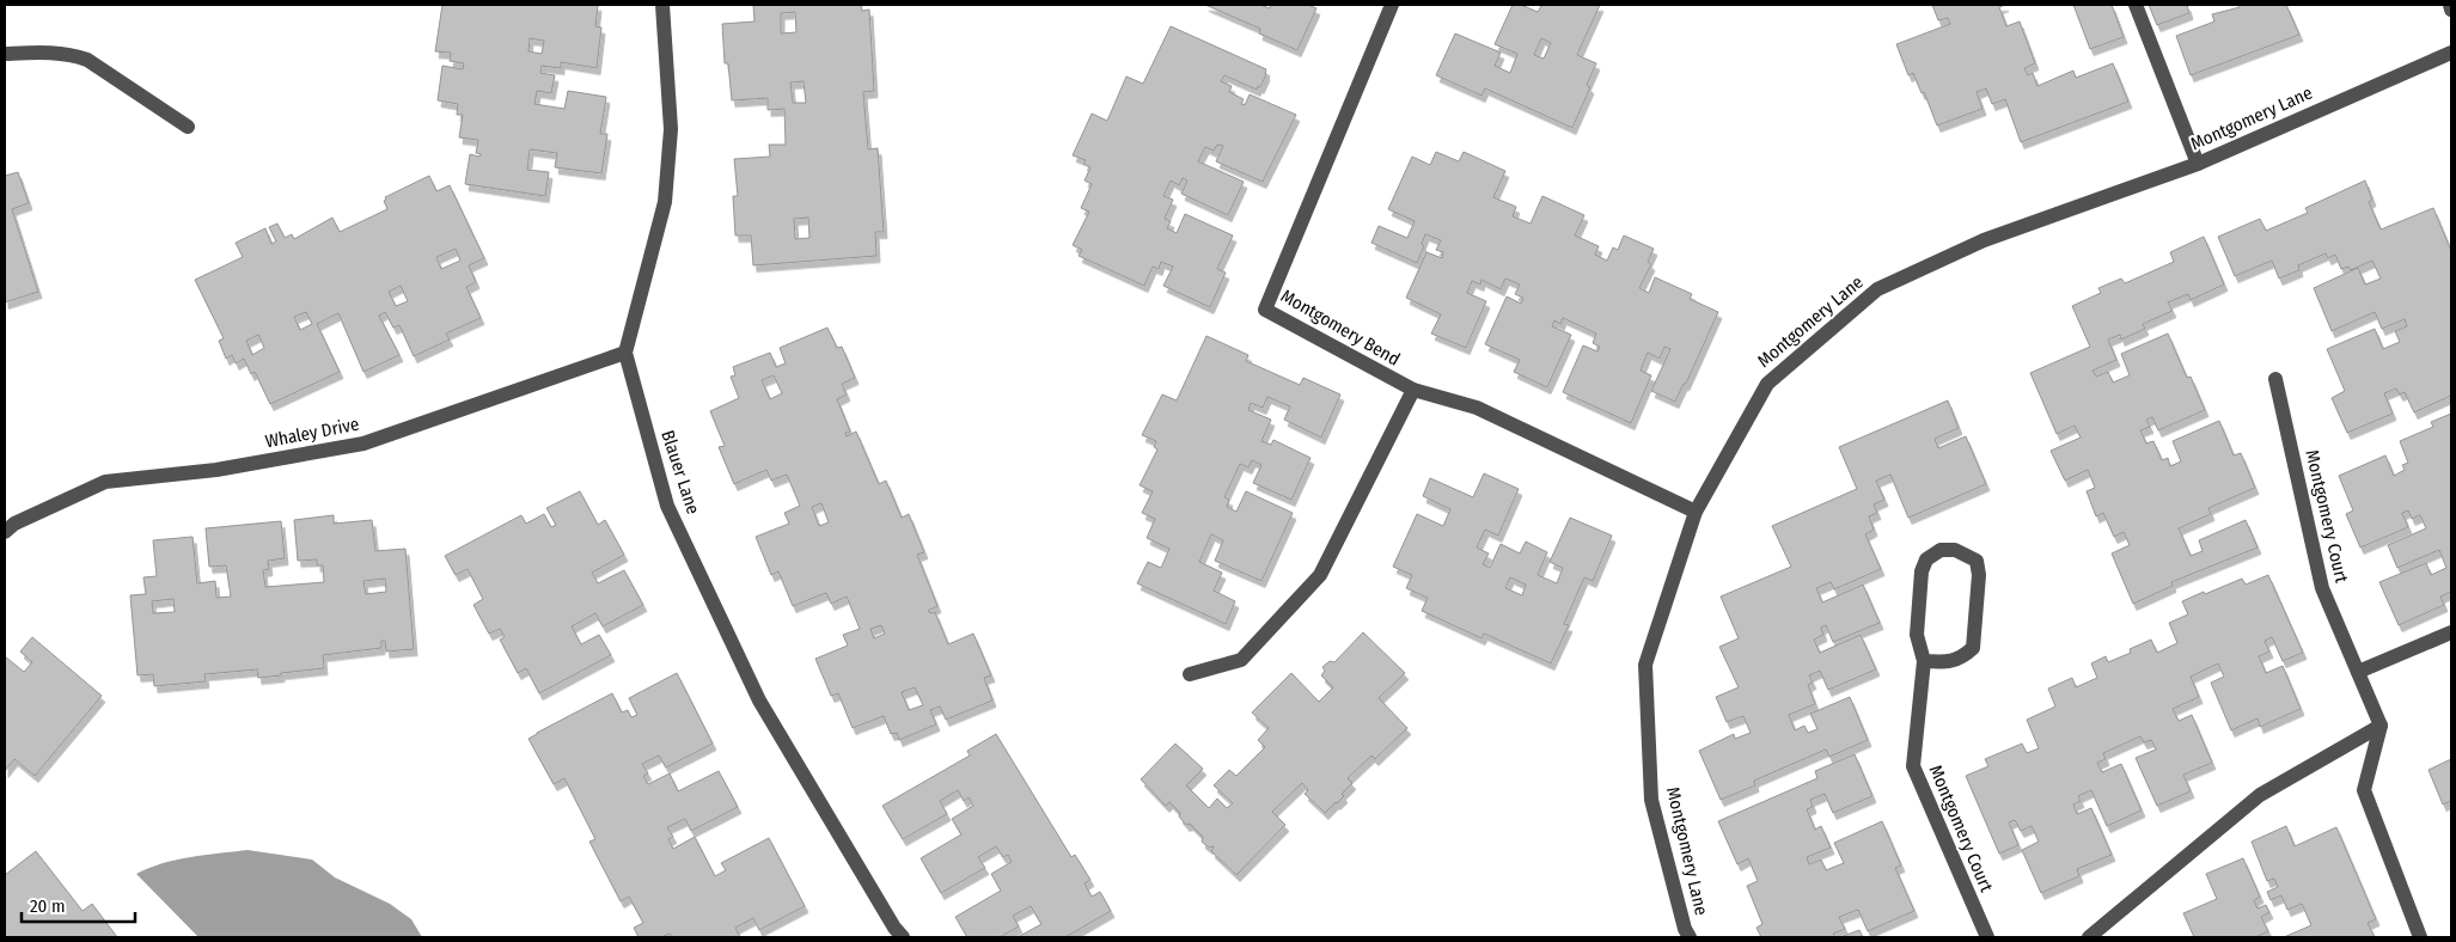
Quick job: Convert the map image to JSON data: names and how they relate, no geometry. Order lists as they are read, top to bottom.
{
  "streets": {
    "street": [
      "Montgomery Lane",
      "Montgomery Bend",
      "Whaley Drive",
      "Blauer Lane",
      "Montgomery Court"
    ]
  },
  "crossings": [
    ["Montgomery Lane", "Montgomery Bend"],
    ["Whaley Drive", "Blauer Lane"]
  ],
  "scale_bar": "20 m"
}
